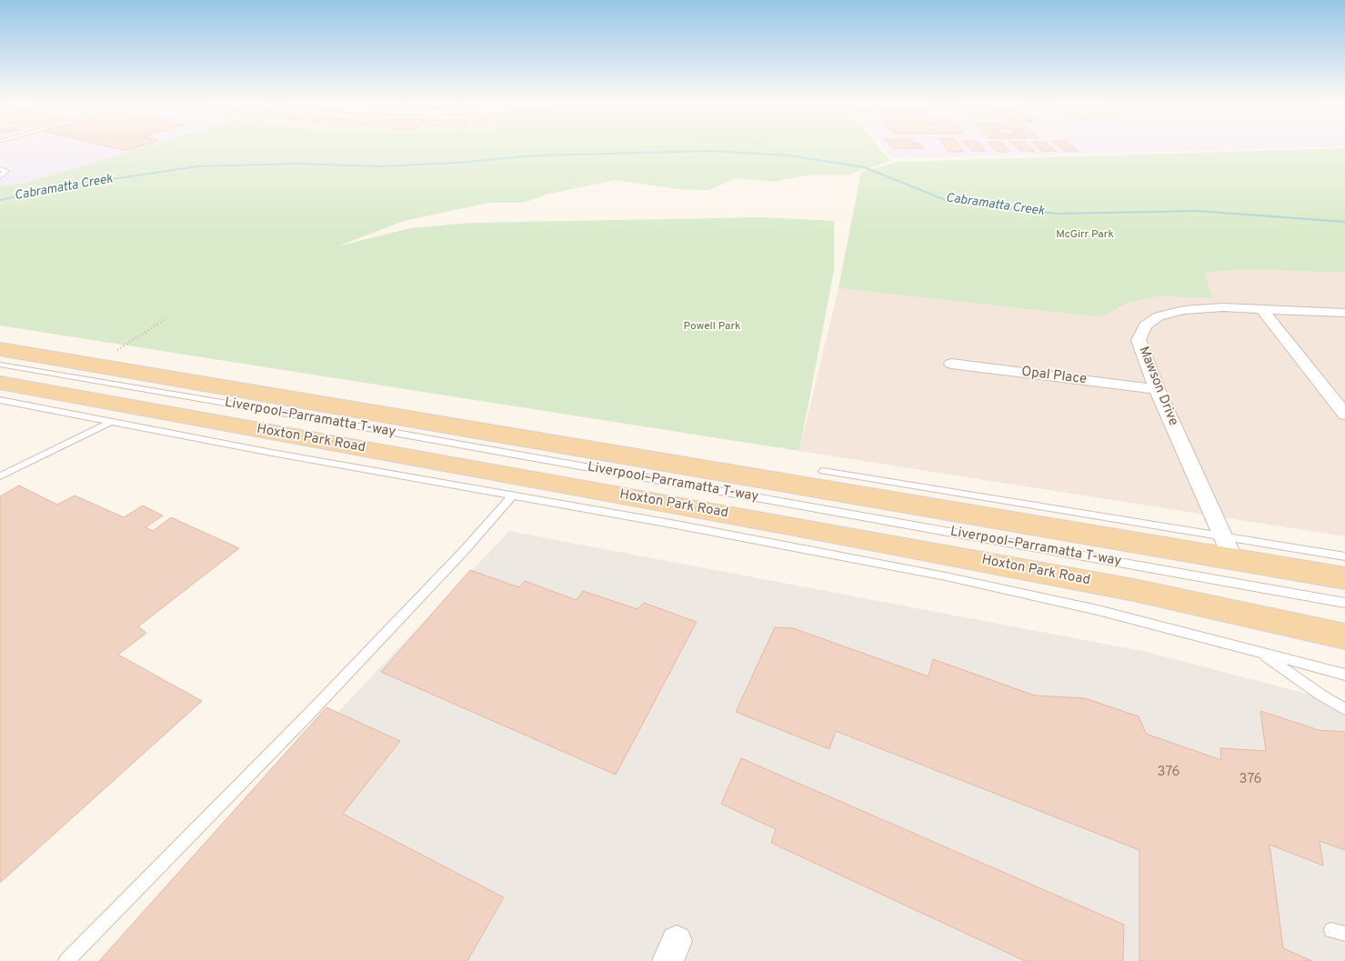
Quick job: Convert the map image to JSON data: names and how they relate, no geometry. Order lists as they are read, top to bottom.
{
  "streets": {
    "main road": ["Hoxton Park Road"],
    "street": ["Opal Place", "Mawson Drive"],
    "lane": ["Liverpool–Parramatta T-way"]
  },
  "crossings": [
    ["Opal Place", "Mawson Drive"]
  ],
  "water": ["Cabramatta Creek"],
  "parks": ["McGirr Park", "Powell Park"],
  "house_numbers": ["376", "376"]
}
